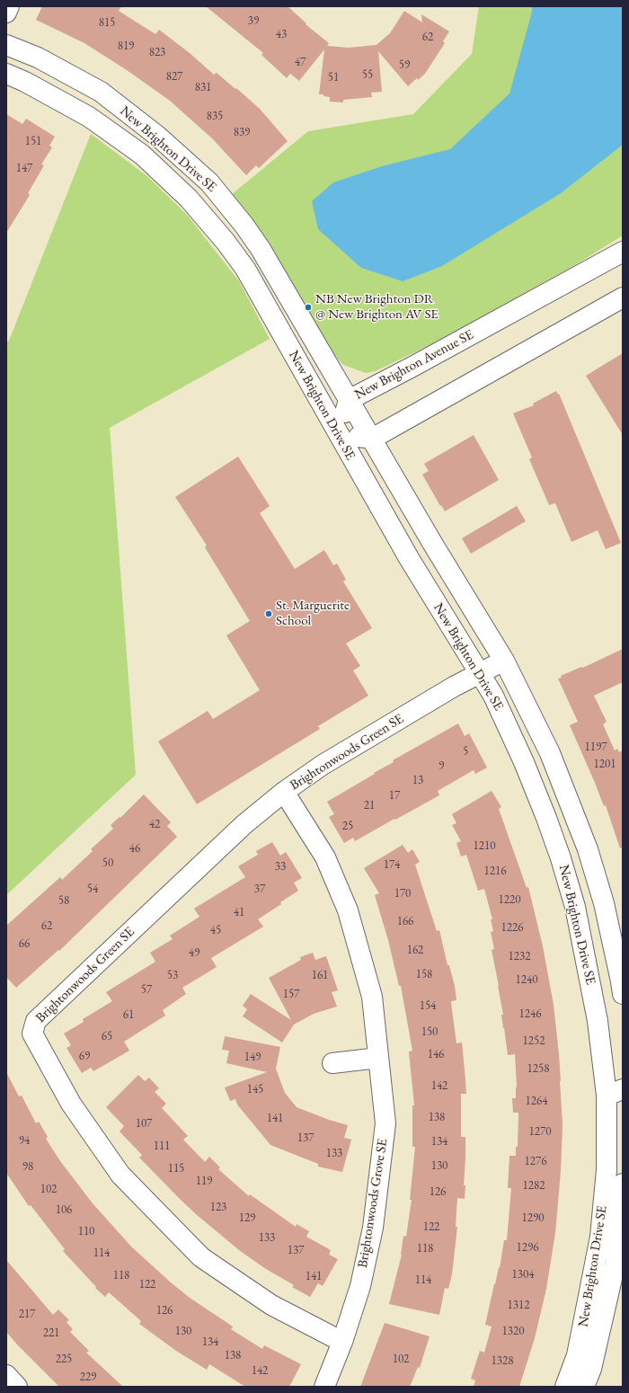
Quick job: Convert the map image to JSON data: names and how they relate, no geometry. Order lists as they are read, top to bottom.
{
  "streets": {
    "street": [
      "New Brighton Drive SE",
      "New Brighton Avenue SE",
      "Brightonwoods Green SE",
      "Brightonwoods Grove SE"
    ]
  },
  "crossings": [
    ["New Brighton Drive SE", "New Brighton Avenue SE"],
    ["New Brighton Drive SE", "Brightonwoods Green SE"],
    ["Brightonwoods Green SE", "Brightonwoods Grove SE"]
  ],
  "places": ["NB New Brighton DR @ New Brighton AV SE", "St. Marguerite School"],
  "house_numbers": [
    "39",
    "815",
    "43",
    "62",
    "819",
    "823",
    "47",
    "59",
    "55",
    "827",
    "51",
    "831",
    "835",
    "839",
    "151",
    "147",
    "1197",
    "5",
    "1201",
    "9",
    "13",
    "17",
    "21",
    "42",
    "25",
    "1210",
    "46",
    "50",
    "174",
    "33",
    "1216",
    "54",
    "37",
    "170",
    "1220",
    "58",
    "41",
    "166",
    "62",
    "1226",
    "45",
    "66",
    "162",
    "49",
    "1232",
    "158",
    "53",
    "161",
    "1240",
    "57",
    "157",
    "154",
    "1246",
    "61",
    "150",
    "65",
    "1252",
    "146",
    "69",
    "149",
    "1258",
    "142",
    "145",
    "1264",
    "138",
    "141",
    "107",
    "1270",
    "137",
    "94",
    "134",
    "111",
    "133",
    "1276",
    "130",
    "98",
    "115",
    "119",
    "1282",
    "102",
    "126",
    "123",
    "106",
    "129",
    "1290",
    "122",
    "110",
    "133",
    "1296",
    "118",
    "137",
    "114",
    "1304",
    "118",
    "141",
    "114",
    "122",
    "1312",
    "126",
    "217",
    "130",
    "1320",
    "221",
    "134",
    "138",
    "225",
    "102",
    "1328",
    "142",
    "229"
  ]
}
